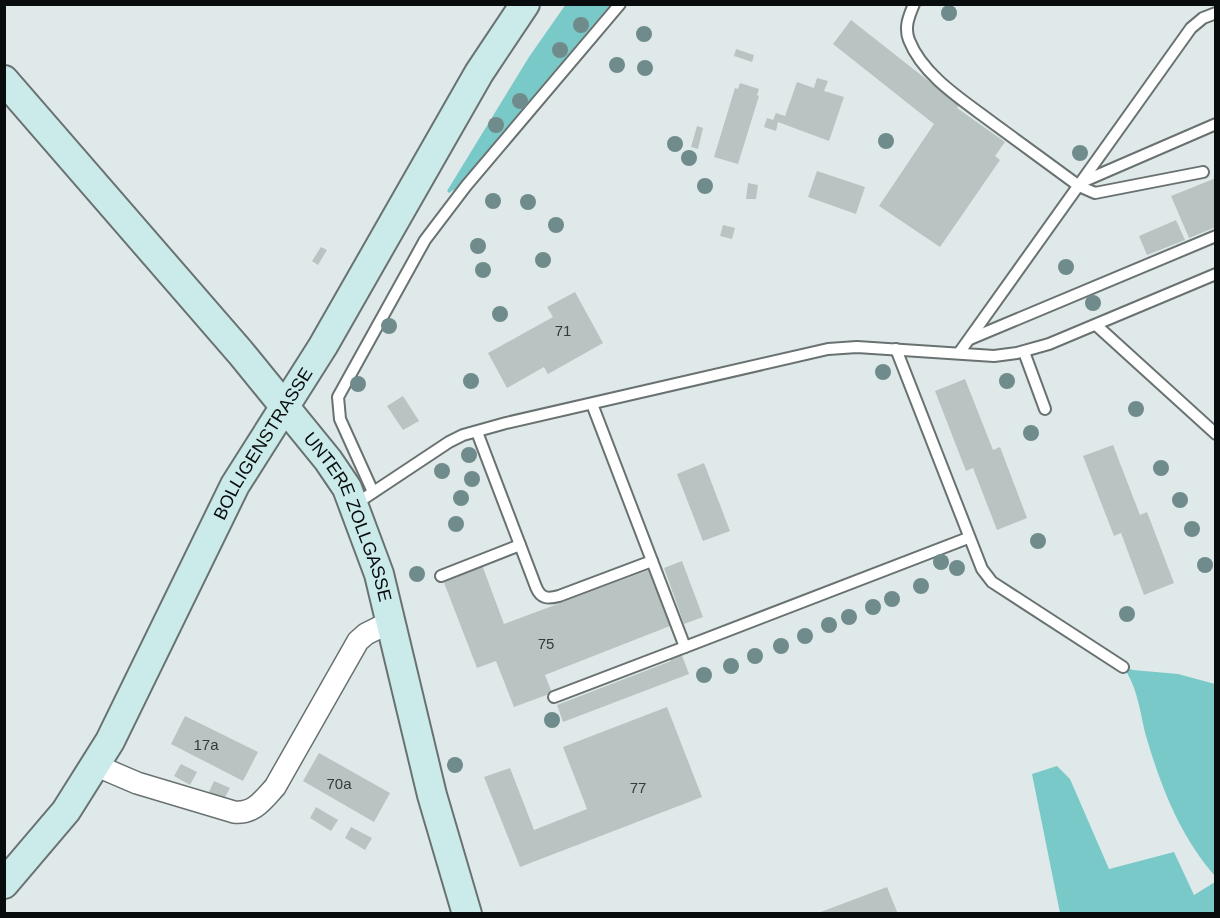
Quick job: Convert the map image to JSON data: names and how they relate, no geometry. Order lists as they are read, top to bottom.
{
  "streets": {
    "main road": ["BOLLIGENSTRASSE", "UNTERE ZOLLGASSE"]
  },
  "crossings": [
    ["BOLLIGENSTRASSE", "UNTERE ZOLLGASSE"]
  ],
  "house_numbers": [
    "71",
    "75",
    "17a",
    "70a",
    "77"
  ]
}
